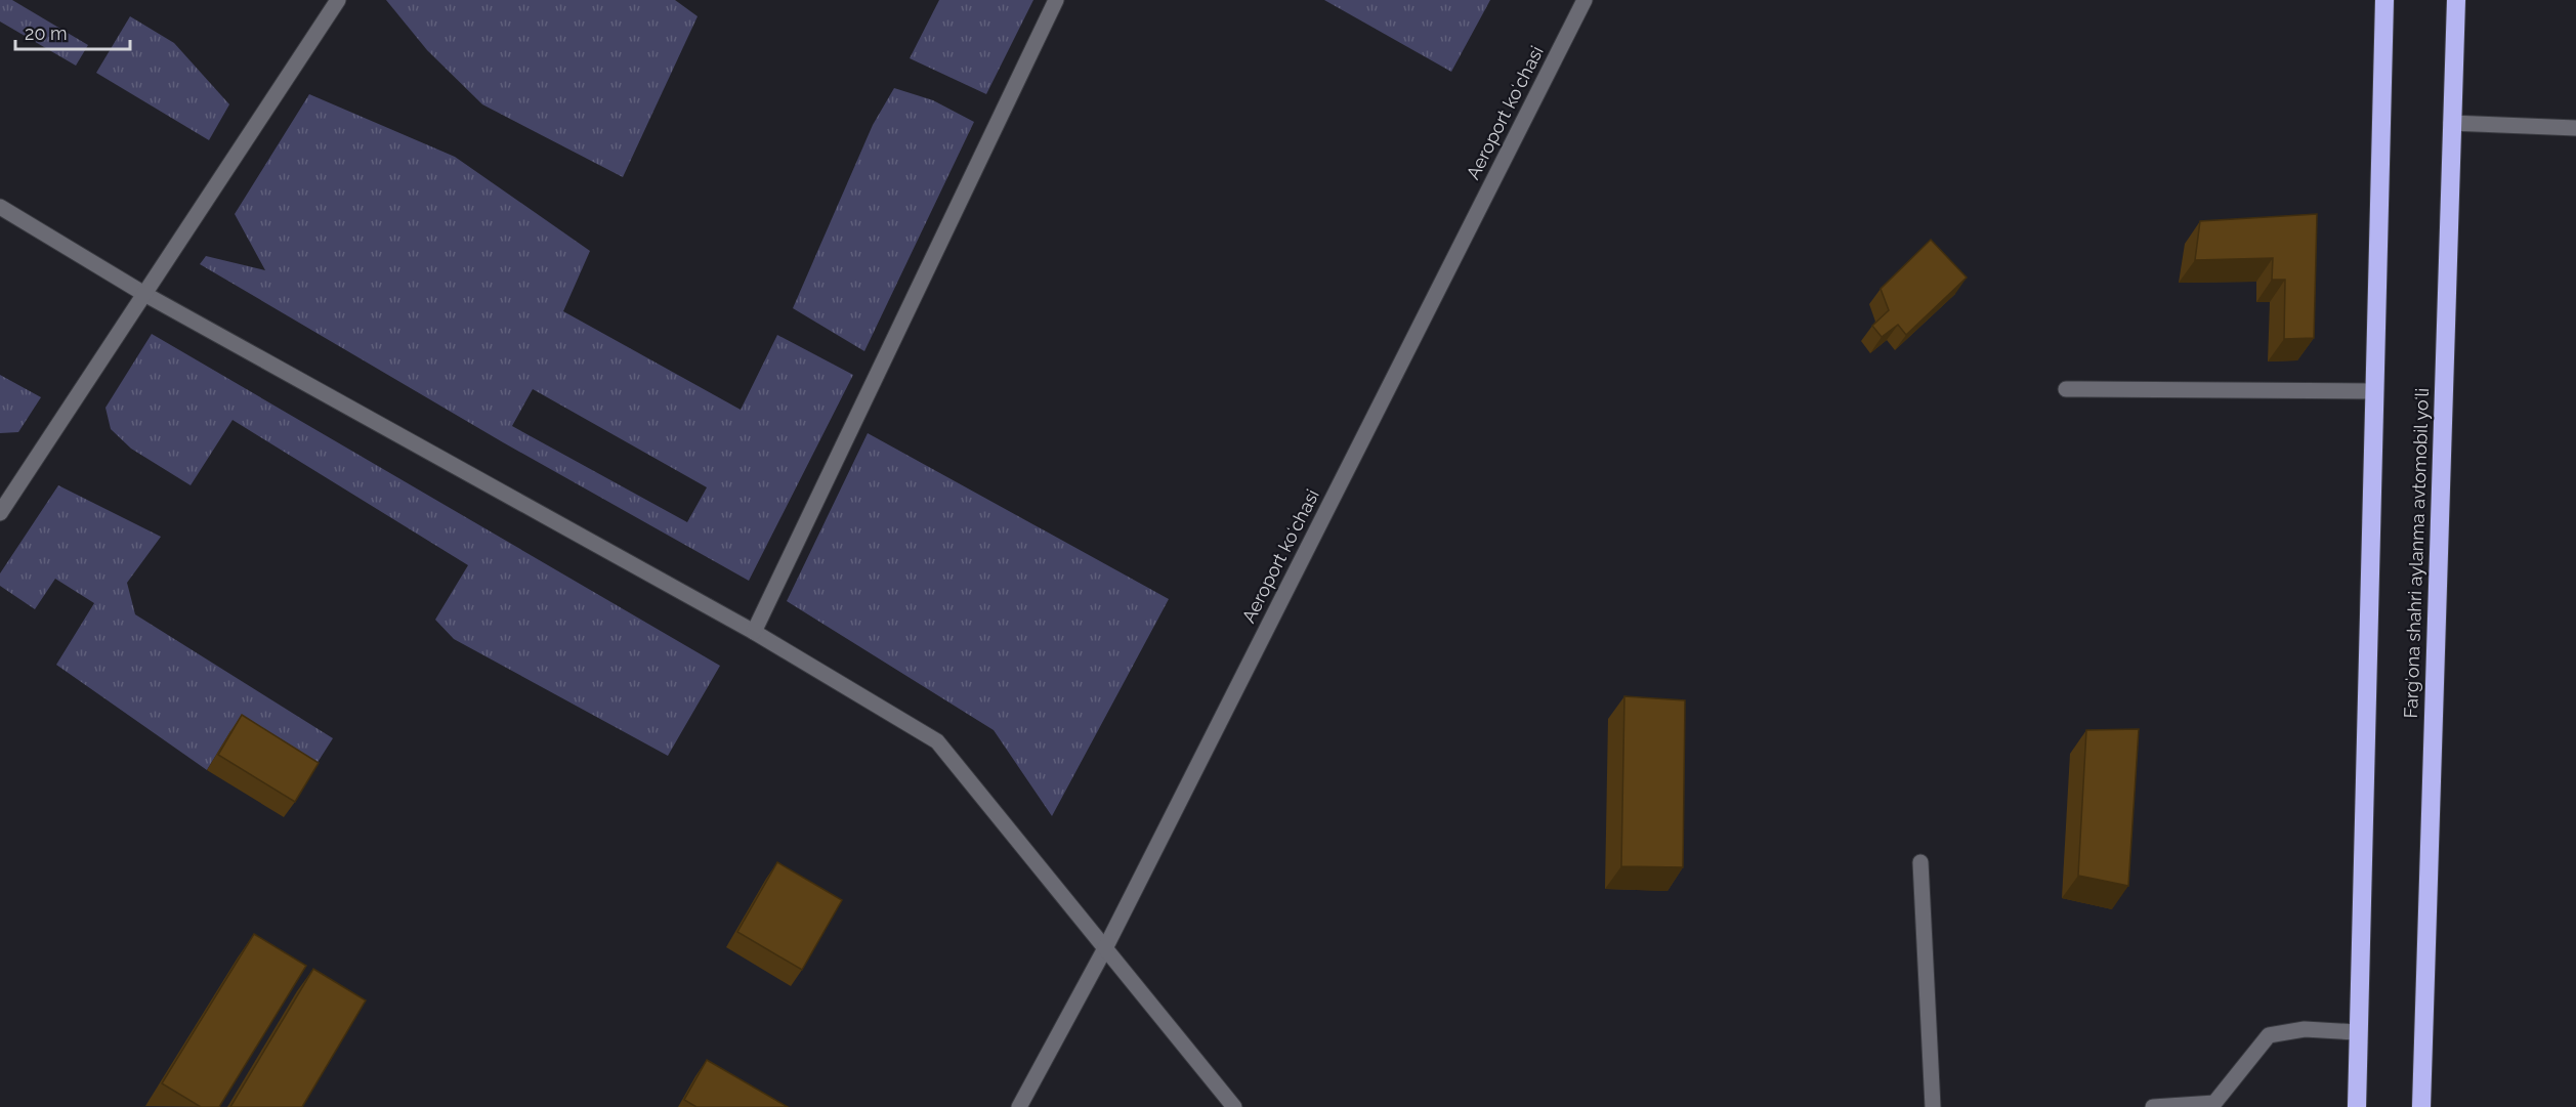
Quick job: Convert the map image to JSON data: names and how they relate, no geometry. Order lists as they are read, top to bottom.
{
  "streets": {
    "highway": ["Fargʻona shahri aylanma avtomobil yoʻli"],
    "street": ["Aeroport koʻchasi"]
  },
  "scale_bar": "20 m"
}
